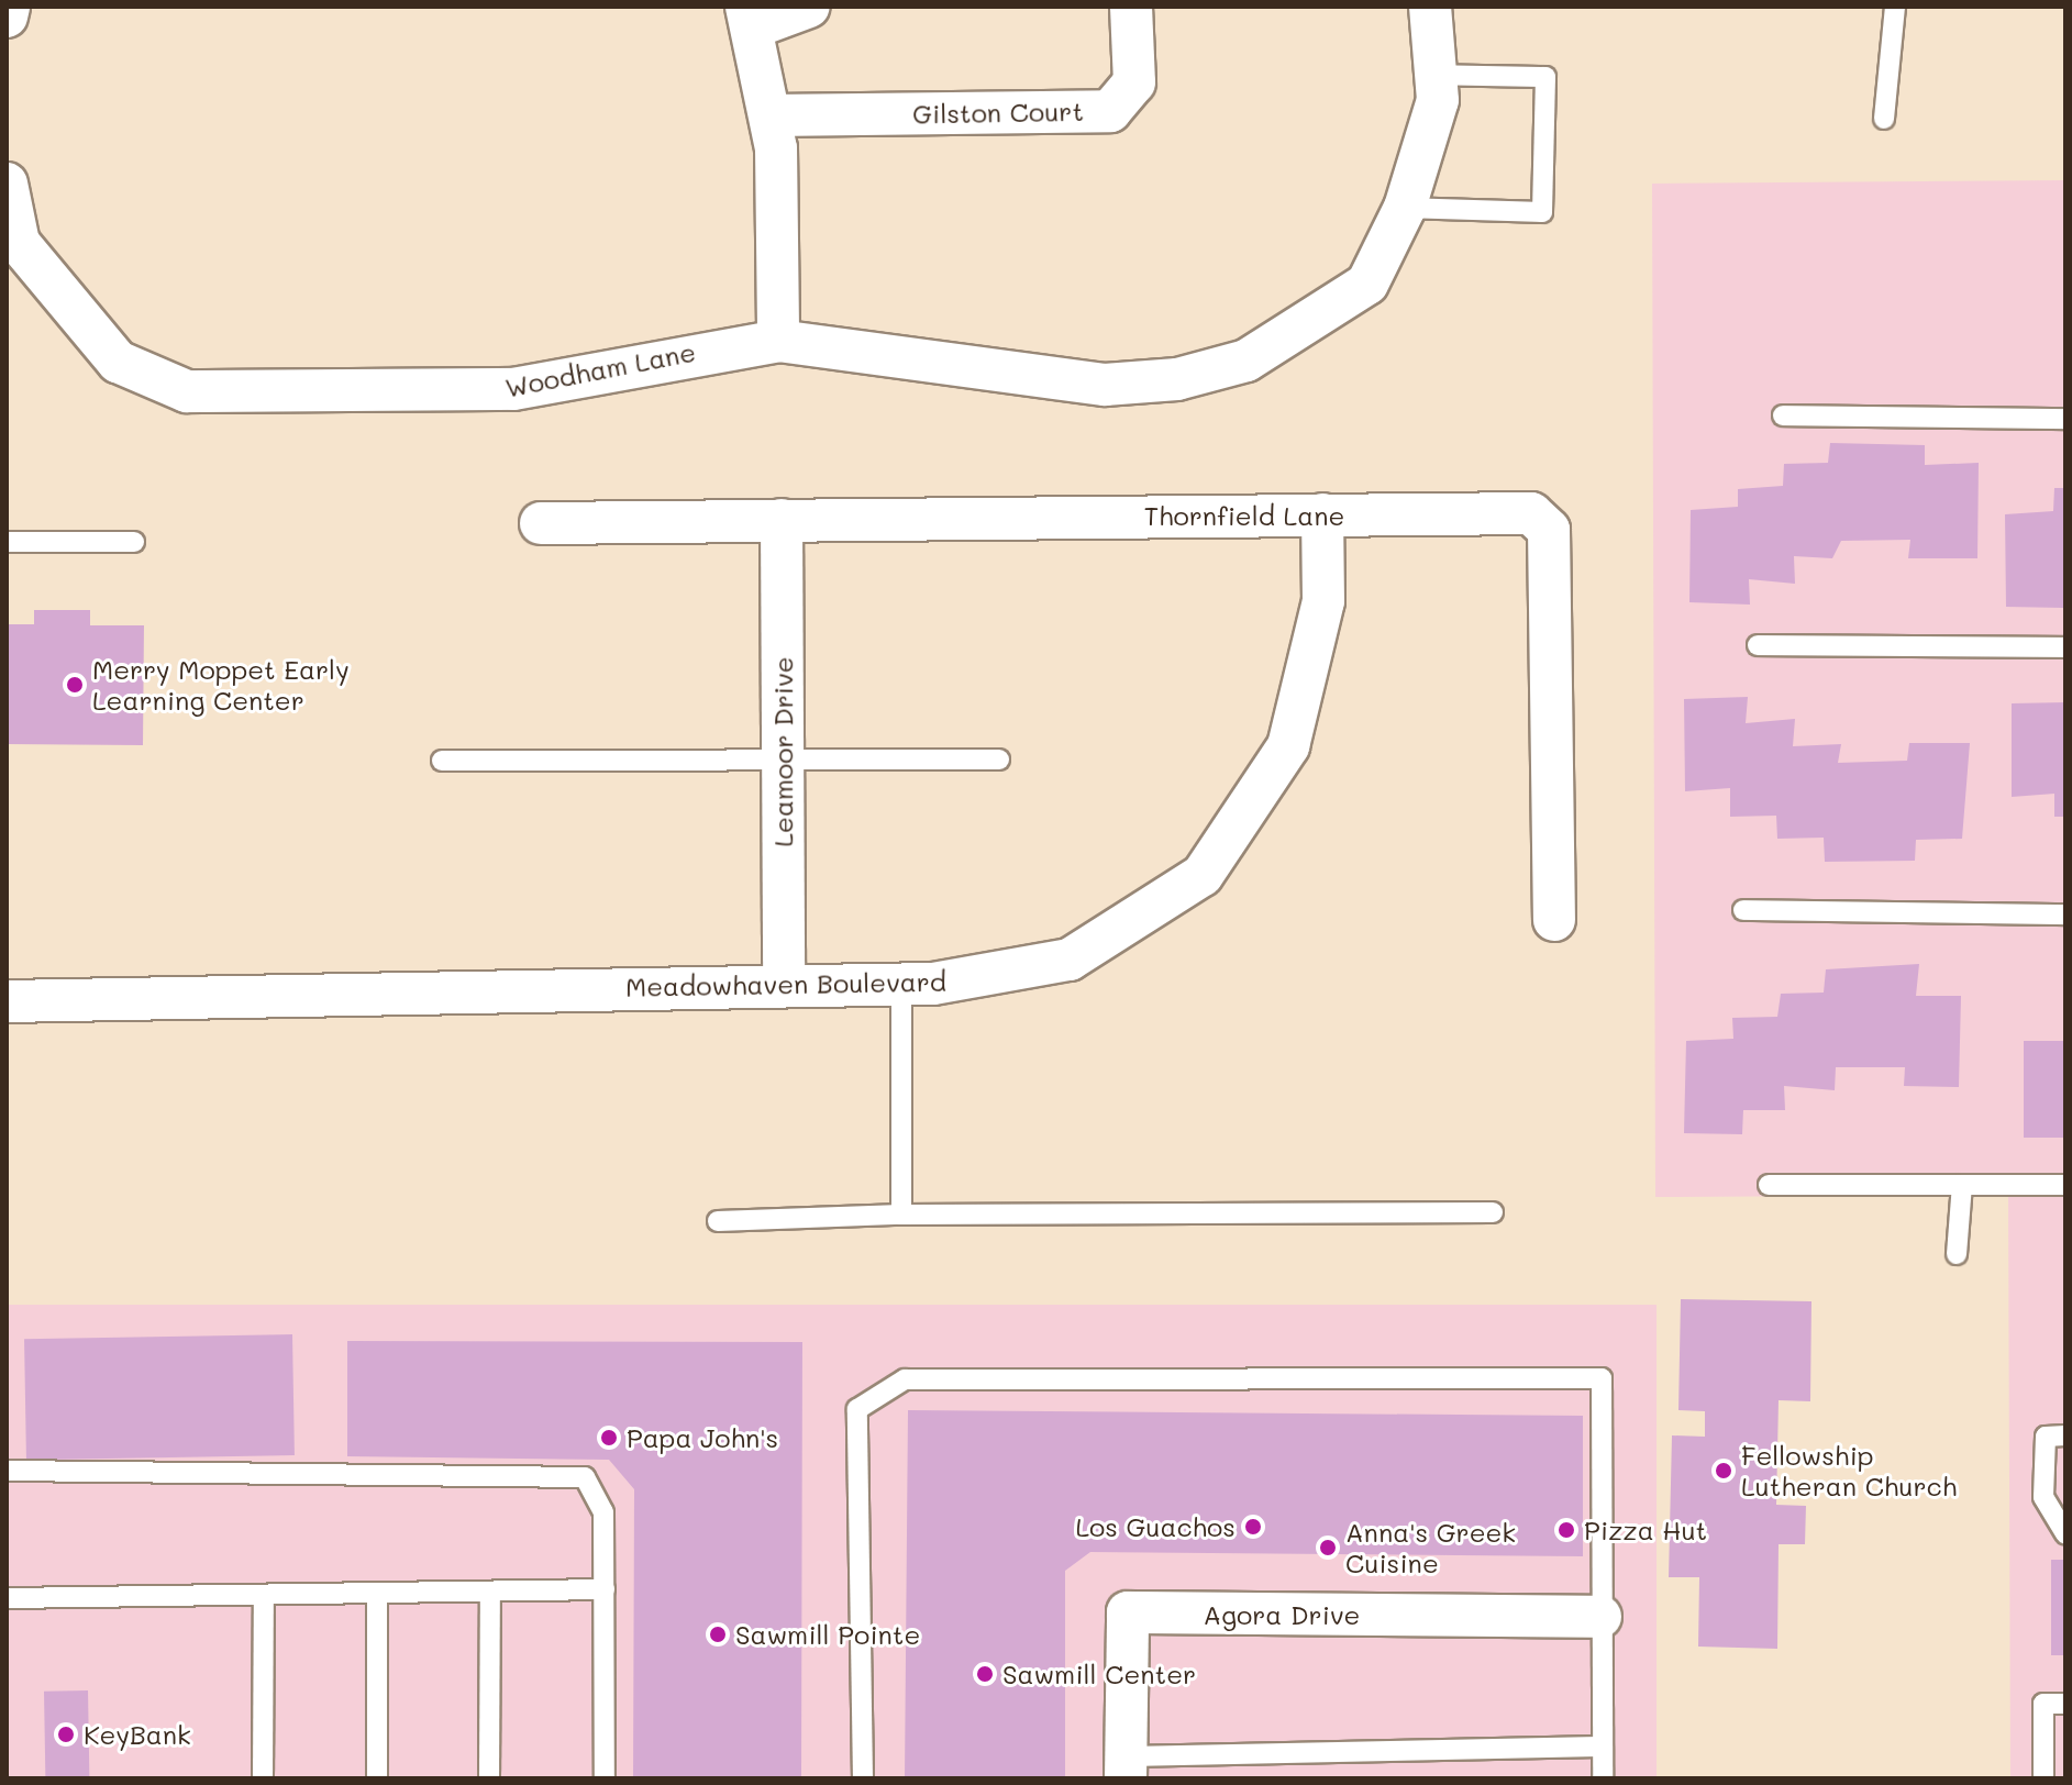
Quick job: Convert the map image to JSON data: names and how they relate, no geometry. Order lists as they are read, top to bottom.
{
  "streets": {
    "street": [
      "Gilston Court",
      "Woodham Lane",
      "Thornfield Lane",
      "Leamoor Drive",
      "Meadowhaven Boulevard",
      "Agora Drive"
    ]
  },
  "crossings": [
    ["Thornfield Lane", "Leamoor Drive"],
    ["Thornfield Lane", "Meadowhaven Boulevard"],
    ["Leamoor Drive", "Meadowhaven Boulevard"]
  ],
  "places": [
    "Merry Moppet Early Learning Center",
    "Papa John's",
    "Fellowship Lutheran Church",
    "Los Guachos",
    "Pizza Hut",
    "Anna's Greek Cuisine",
    "Sawmill Pointe",
    "Sawmill Center",
    "KeyBank"
  ]
}
